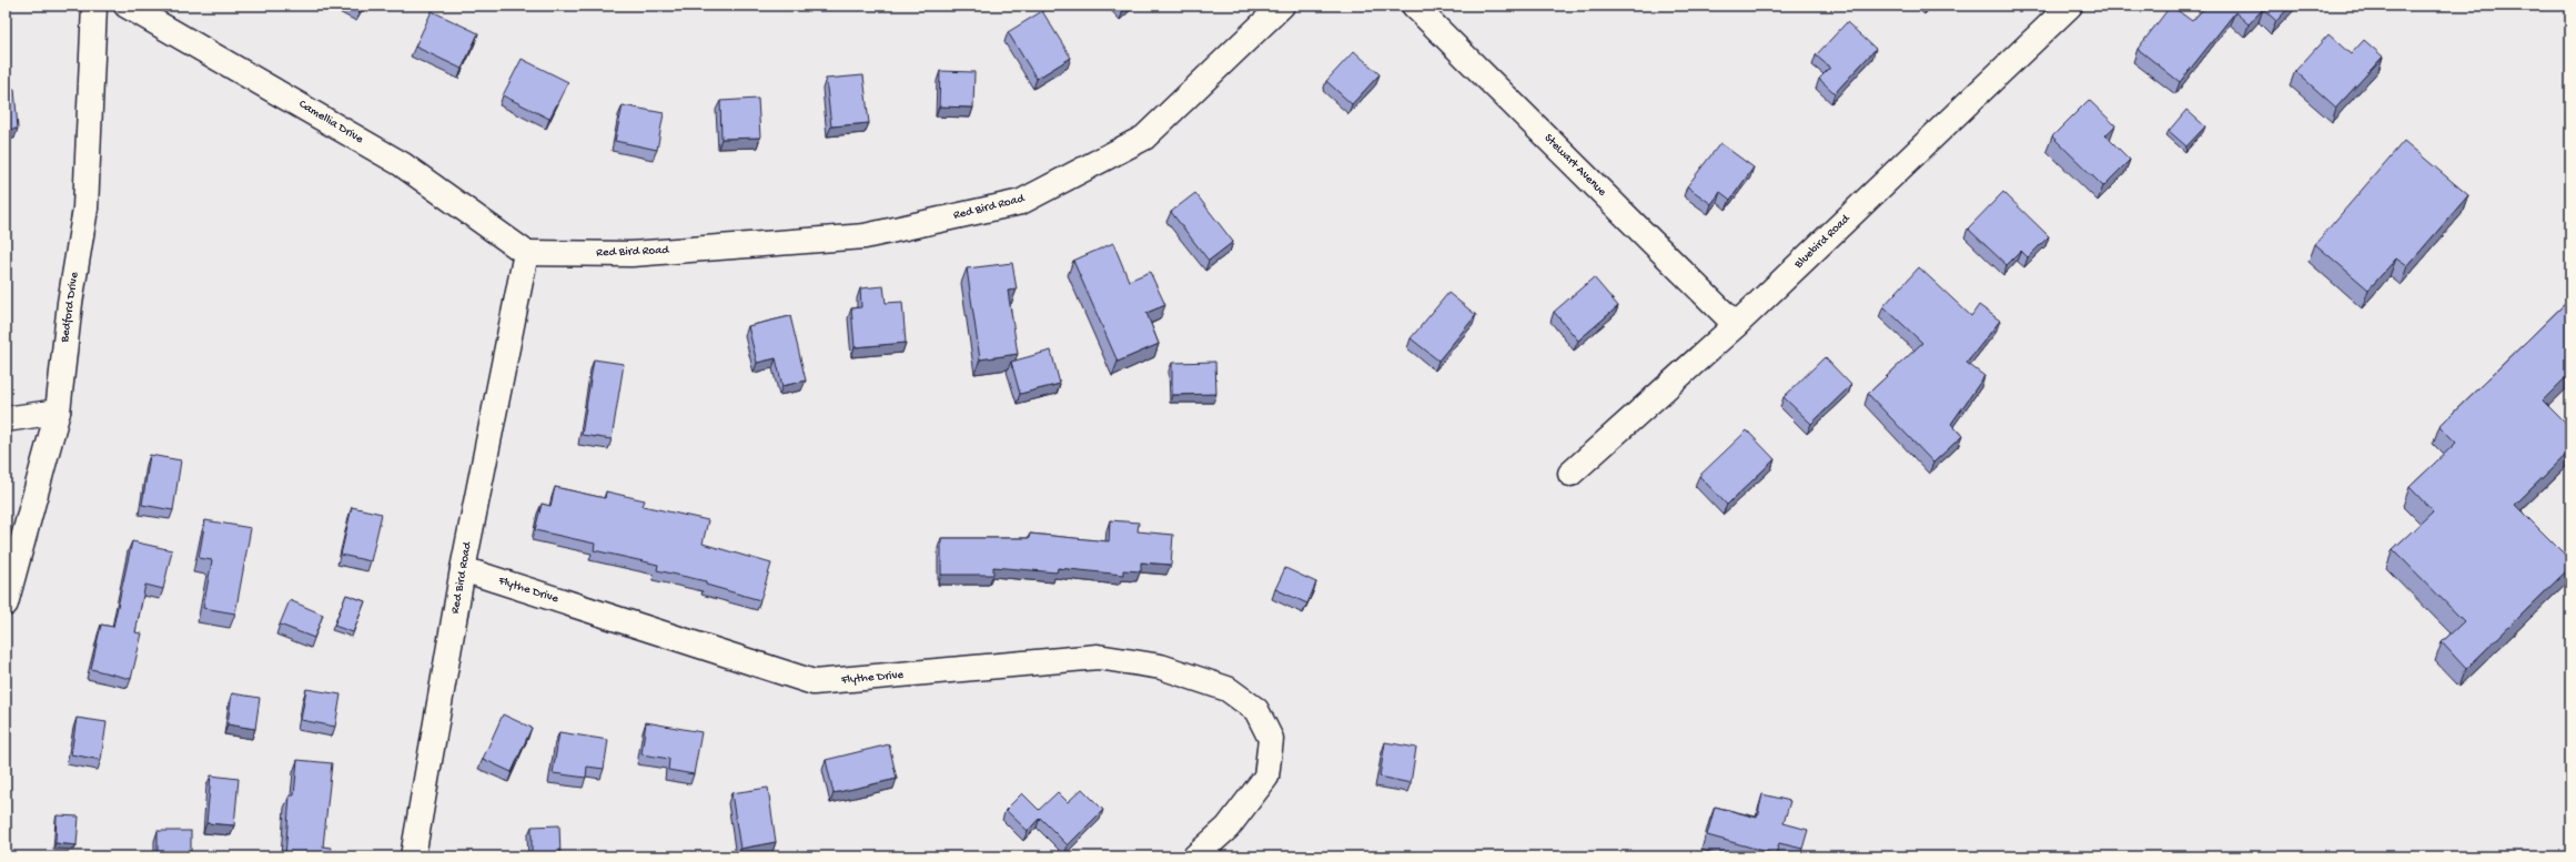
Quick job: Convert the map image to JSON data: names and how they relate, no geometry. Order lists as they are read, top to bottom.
{
  "streets": {
    "street": [
      "Camellia Drive",
      "Stewart Avenue",
      "Red Bird Road",
      "Bluebird Road",
      "Bedford Drive",
      "Flythe Drive"
    ]
  },
  "crossings": [
    ["Camellia Drive", "Red Bird Road"],
    ["Stewart Avenue", "Bluebird Road"],
    ["Red Bird Road", "Flythe Drive"]
  ]
}
